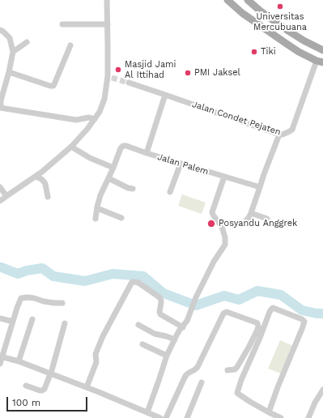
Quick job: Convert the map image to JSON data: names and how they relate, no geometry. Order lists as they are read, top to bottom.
{
  "streets": {
    "street": ["Jalan Condet Pejaten", "Jalan Palem"]
  },
  "crossings": [
    ["Jalan Condet Pejaten", "Jalan Palem"]
  ],
  "places": [
    "Universitas Mercubuana",
    "Tiki",
    "Masjid Jami Al Ittihad",
    "PMI Jaksel",
    "Posyandu Anggrek"
  ],
  "scale_bar": "100 m"
}
